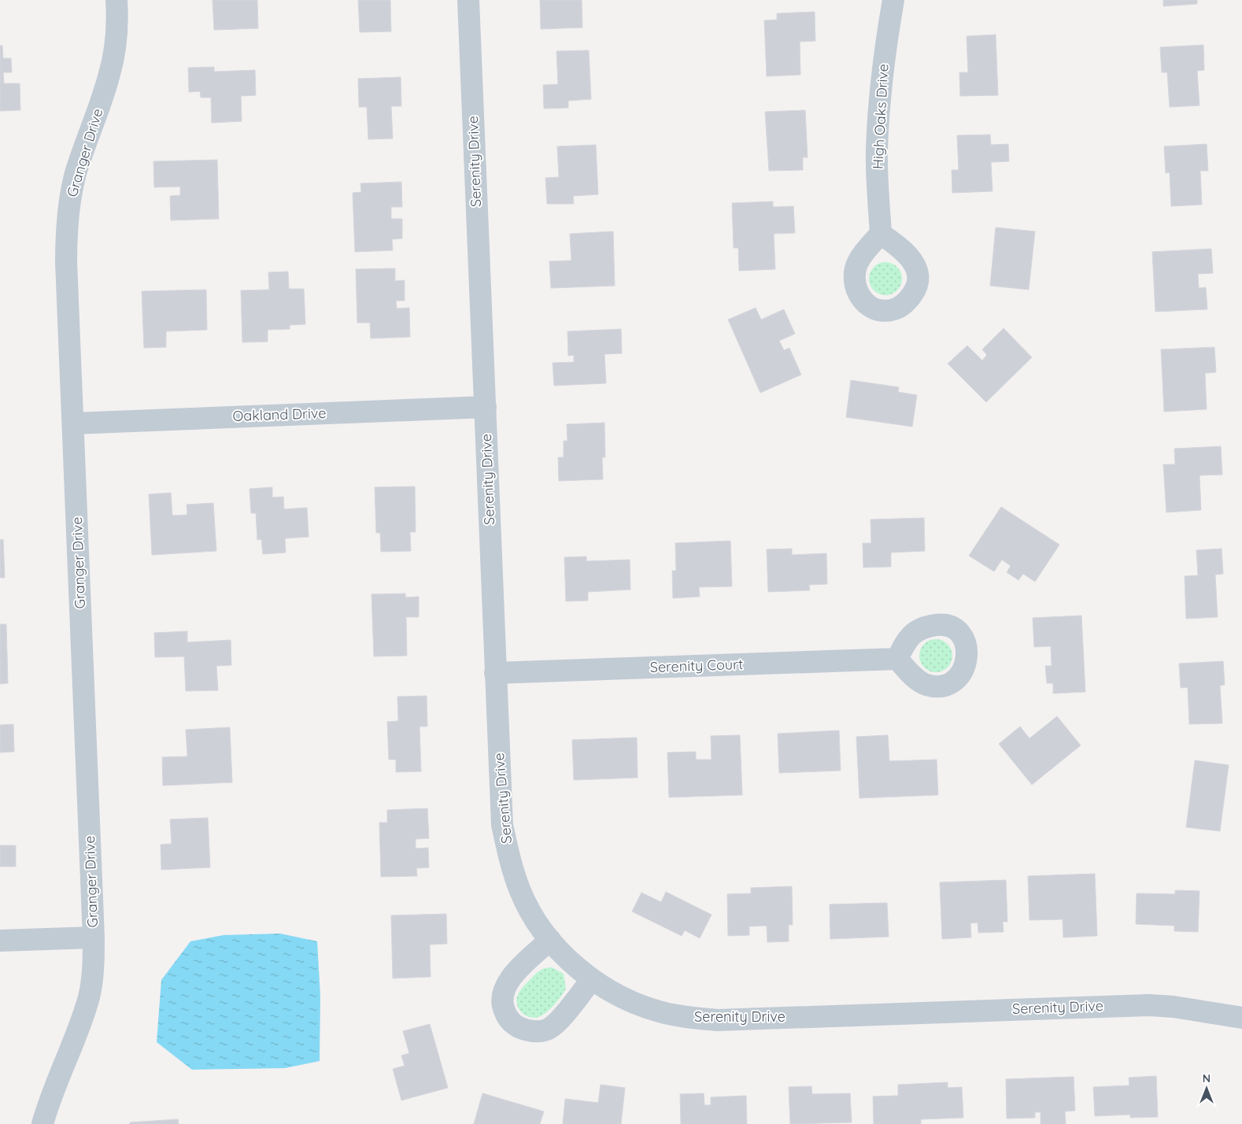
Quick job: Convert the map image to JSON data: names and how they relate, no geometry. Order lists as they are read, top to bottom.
{
  "streets": {
    "street": [
      "High Oaks Drive",
      "Granger Drive",
      "Serenity Drive",
      "Oakland Drive",
      "Serenity Court"
    ]
  },
  "crossings": [
    ["Granger Drive", "Oakland Drive"],
    ["Serenity Drive", "Oakland Drive"],
    ["Serenity Drive", "Serenity Court"]
  ],
  "north": "top"
}
